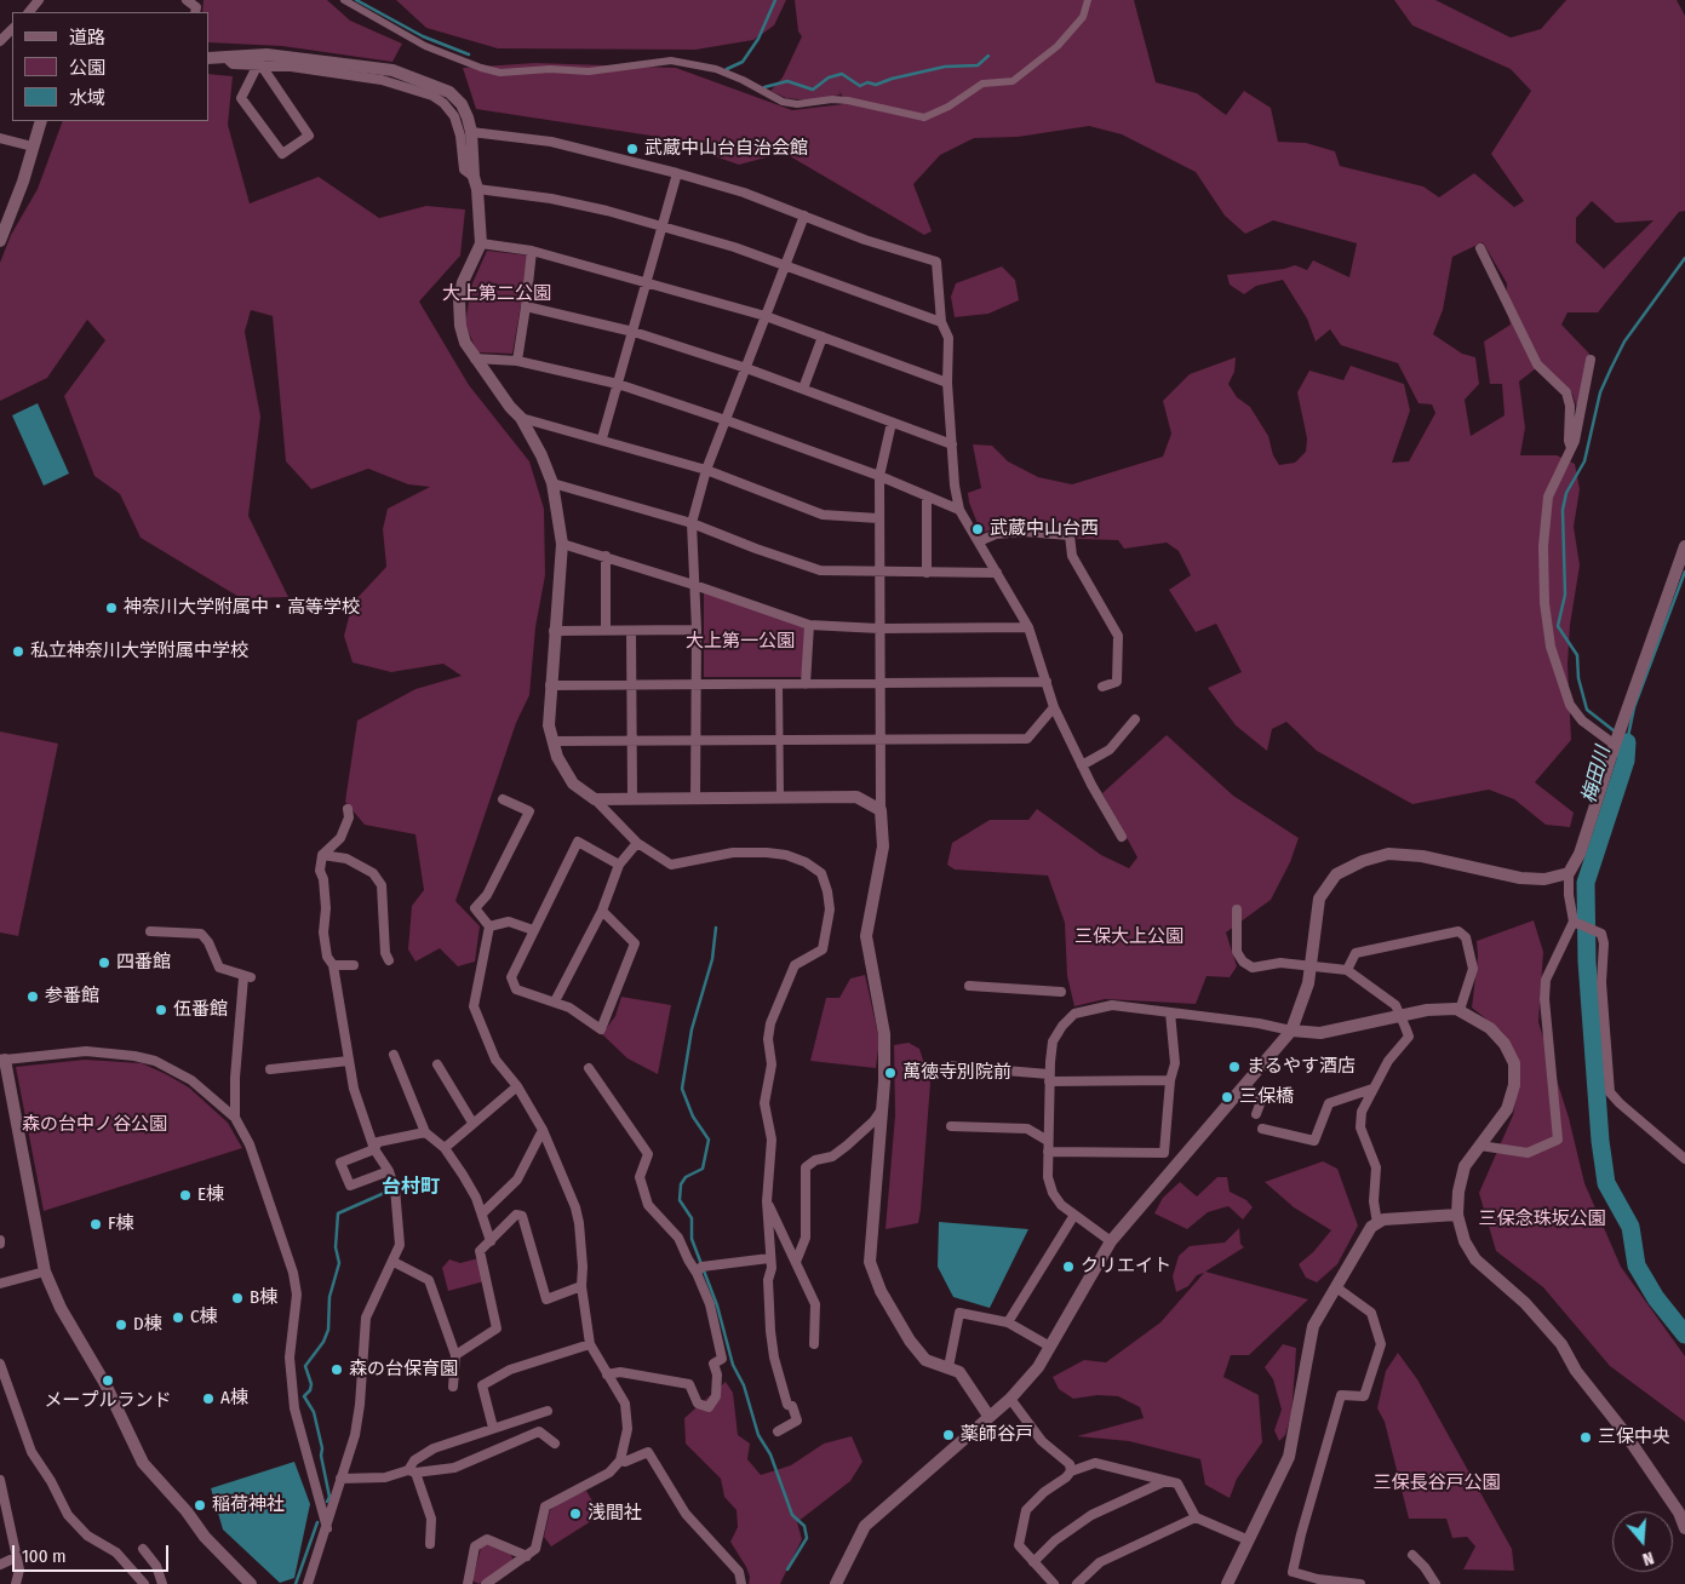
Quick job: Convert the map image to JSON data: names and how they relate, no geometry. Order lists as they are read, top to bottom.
{
  "districts": ["台村町"],
  "water": ["梅田川"],
  "parks": [
    "大上第二公園",
    "大上第一公園",
    "三保大上公園",
    "森の台中ノ谷公園",
    "三保念珠坂公園",
    "三保長谷戸公園"
  ],
  "places": [
    "武蔵中山台自治会館",
    "武蔵中山台西",
    "神奈川大学附属中・高等学校",
    "私立神奈川大学附属中学校",
    "四番館",
    "参番館",
    "伍番館",
    "まるやす酒店",
    "萬徳寺別院前",
    "三保橋",
    "E棟",
    "F棟",
    "クリエイト",
    "B棟",
    "C棟",
    "D棟",
    "森の台保育園",
    "メープルランド",
    "A棟",
    "薬師谷戸",
    "三保中央",
    "稲荷神社",
    "浅間社"
  ],
  "legend": ["道路", "公園", "水域"],
  "scale_bar": "100 m",
  "north": "bottom"
}
